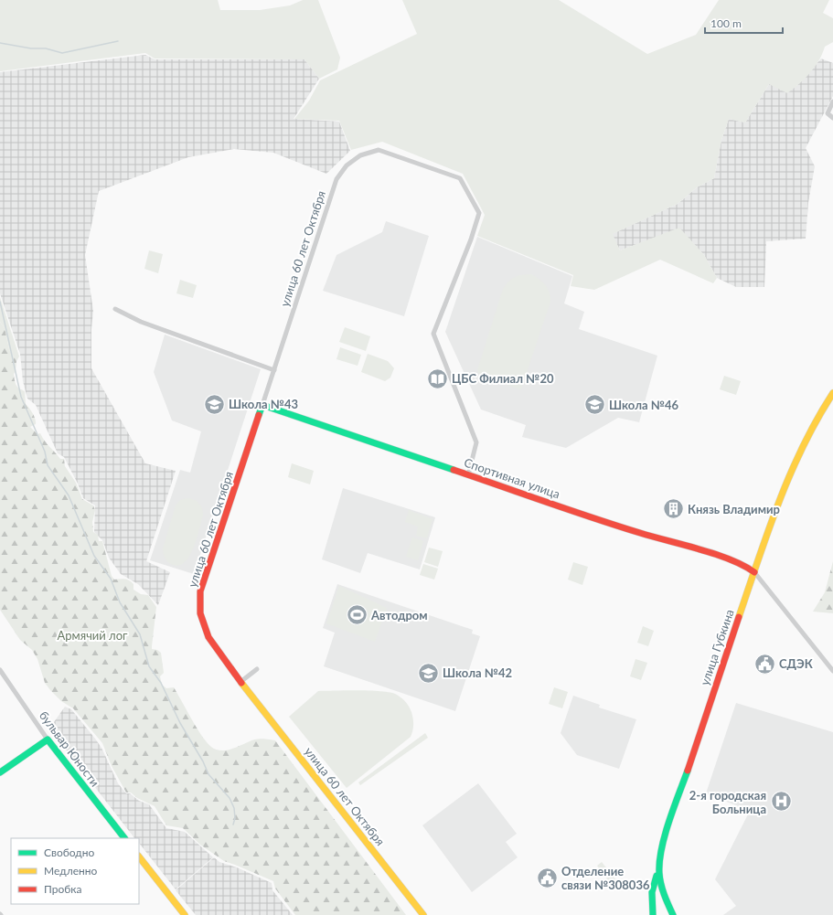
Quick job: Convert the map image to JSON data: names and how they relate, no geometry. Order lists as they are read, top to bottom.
{
  "streets": {
    "street": [
      "улица 60 лет Октября",
      "Спортивная улица",
      "улица Губкина",
      "бульвар Юности"
    ]
  },
  "crossings": [
    ["улица 60 лет Октября", "Спортивная улица"],
    ["Спортивная улица", "улица Губкина"]
  ],
  "parks": ["Армячий лог"],
  "places": {
    "library": ["ЦБС Филиал №20"],
    "school or university": ["Школа №43", "Школа №46", "Школа №42"],
    "building": ["Князь Владимир"],
    "sports": ["Автодром"],
    "public building": ["СДЭК", "Отделение связи №308036"],
    "hospital": ["2-я городская Больница"]
  },
  "legend": ["Свободно", "Медленно", "Пробка"],
  "scale_bar": "100 m"
}
